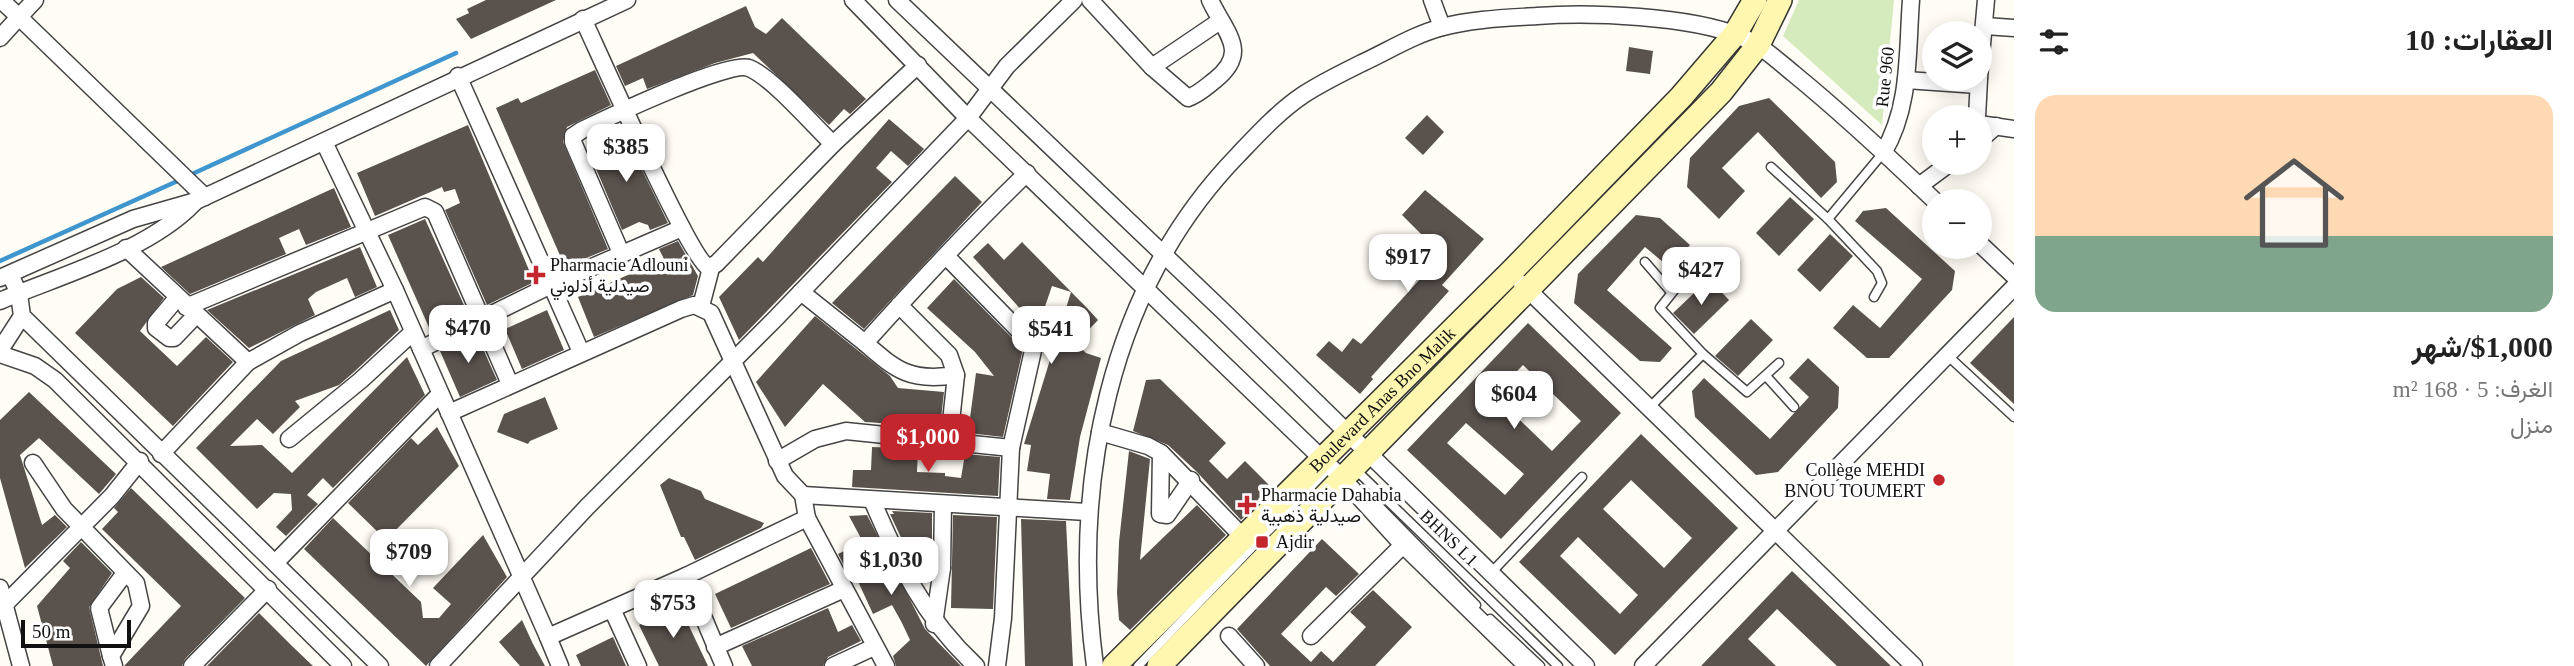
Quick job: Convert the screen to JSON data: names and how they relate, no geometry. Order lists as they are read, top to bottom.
{
  "streets": {
    "street": ["Rue 960", "Boulevard Anas Bno Malik"],
    "lane": ["BHNS L1"]
  },
  "crossings": [
    ["Boulevard Anas Bno Malik", "BHNS L1"]
  ],
  "places": {
    "health": ["Pharmacie Adlouni صيدلية أدلوني", "Pharmacie Dahabia صيدلية ذهبية"],
    "other": ["Collège MEHDI BNOU TOUMERT"],
    "transit": ["Ajdir"]
  },
  "scale_bar": "50 m",
  "page": {
    "heading": "العقارات: 10",
    "map_buttons": ["+", "−"],
    "list": [
      {
        "name": "$1,000/شهر",
        "note": "الغرف: 5 · 168 m² · منزل"
      }
    ],
    "price": [
      "$385",
      "$917",
      "$427",
      "$470",
      "$541",
      "$604",
      "$1,000",
      "$709",
      "$1,030",
      "$753"
    ],
    "scale": "50 m"
  }
}
